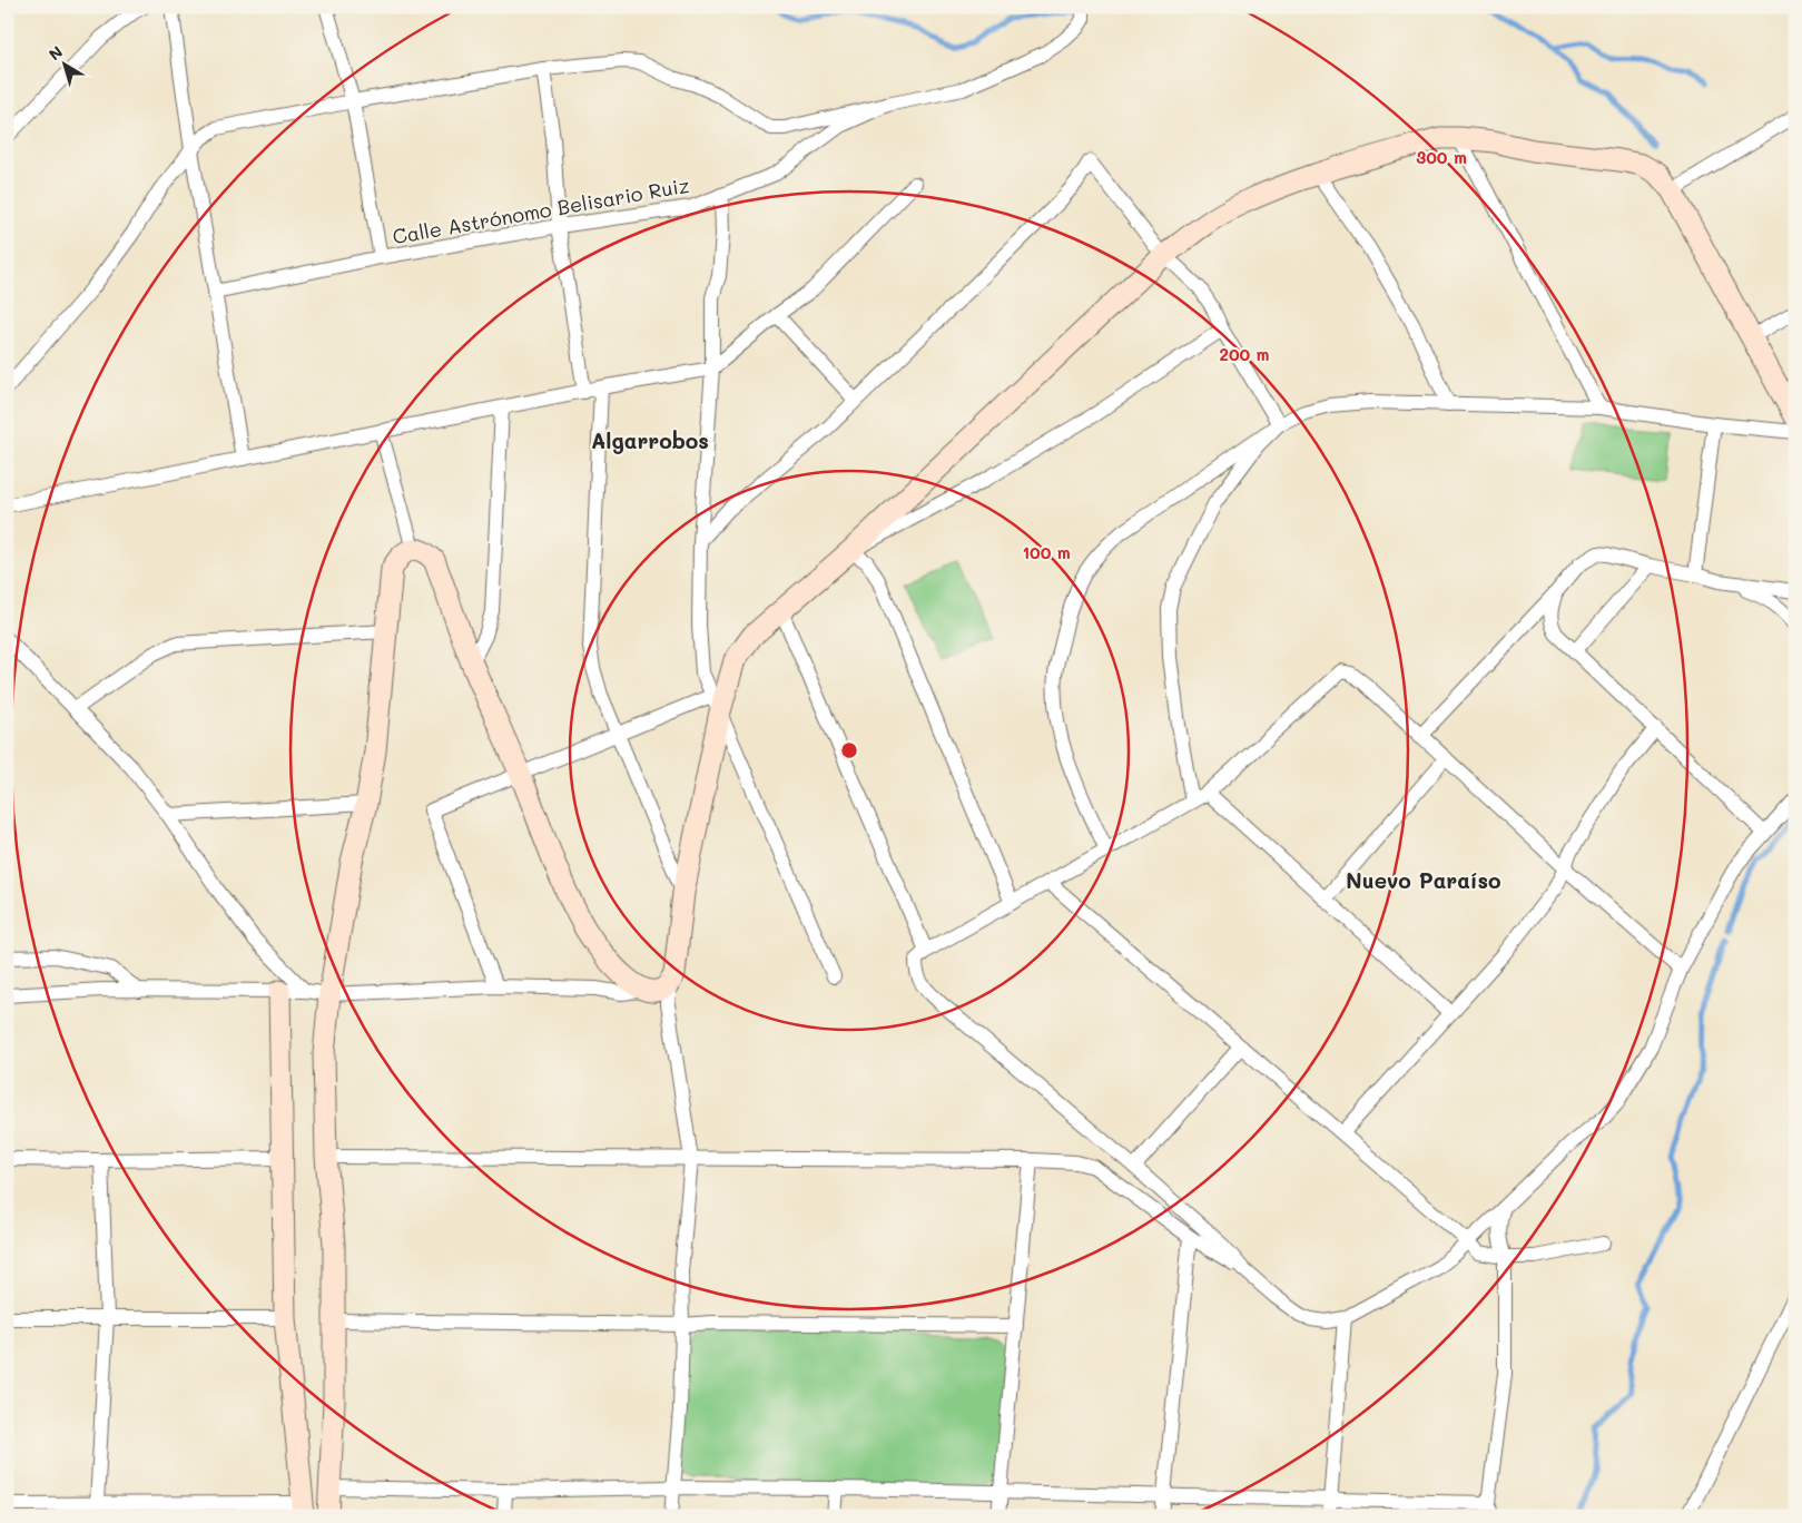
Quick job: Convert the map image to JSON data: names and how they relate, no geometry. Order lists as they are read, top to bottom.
{
  "streets": {
    "street": ["Calle Astrónomo Belisario Ruiz"]
  },
  "districts": ["Algarrobos", "Nuevo Paraíso"],
  "north": "top left",
  "rings": ["300 m", "200 m", "100 m"]
}
